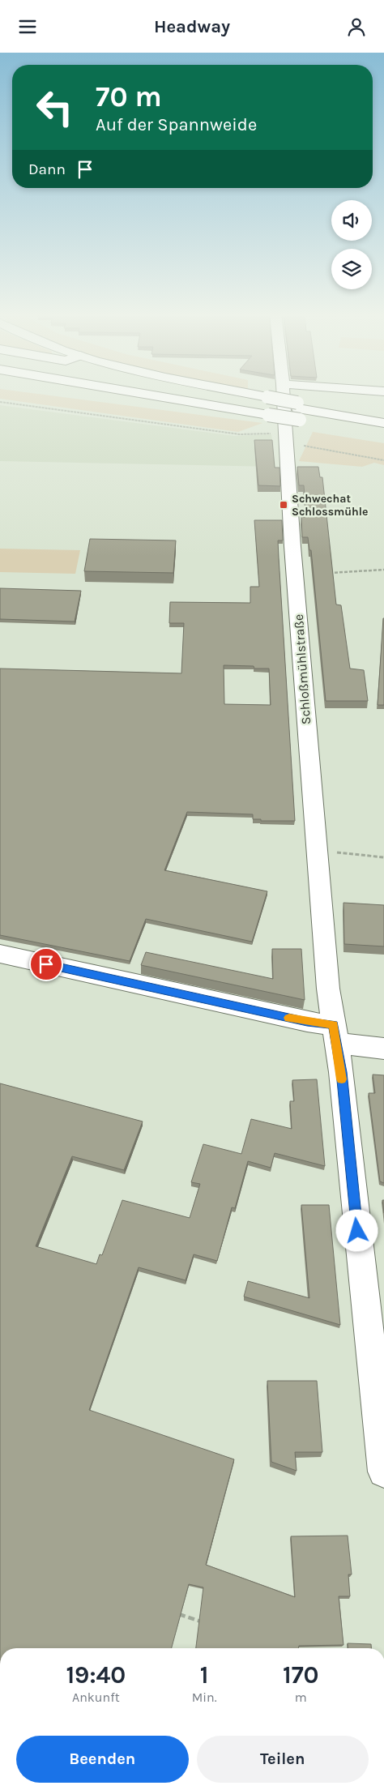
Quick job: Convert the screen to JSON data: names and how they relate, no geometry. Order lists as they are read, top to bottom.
{
  "streets": {
    "main road": ["Schloßmühlstraße"]
  },
  "places": {
    "transit": ["Schwechat Schlossmühle"]
  },
  "page": {
    "header": "Headway",
    "turn": ["70 m", "Auf der Spannweide"],
    "then": "Dann",
    "eta": [
      "19:40",
      "Ankunft",
      "1",
      "Min.",
      "170",
      "m"
    ],
    "buttons": ["Beenden", "Teilen"]
  }
}
